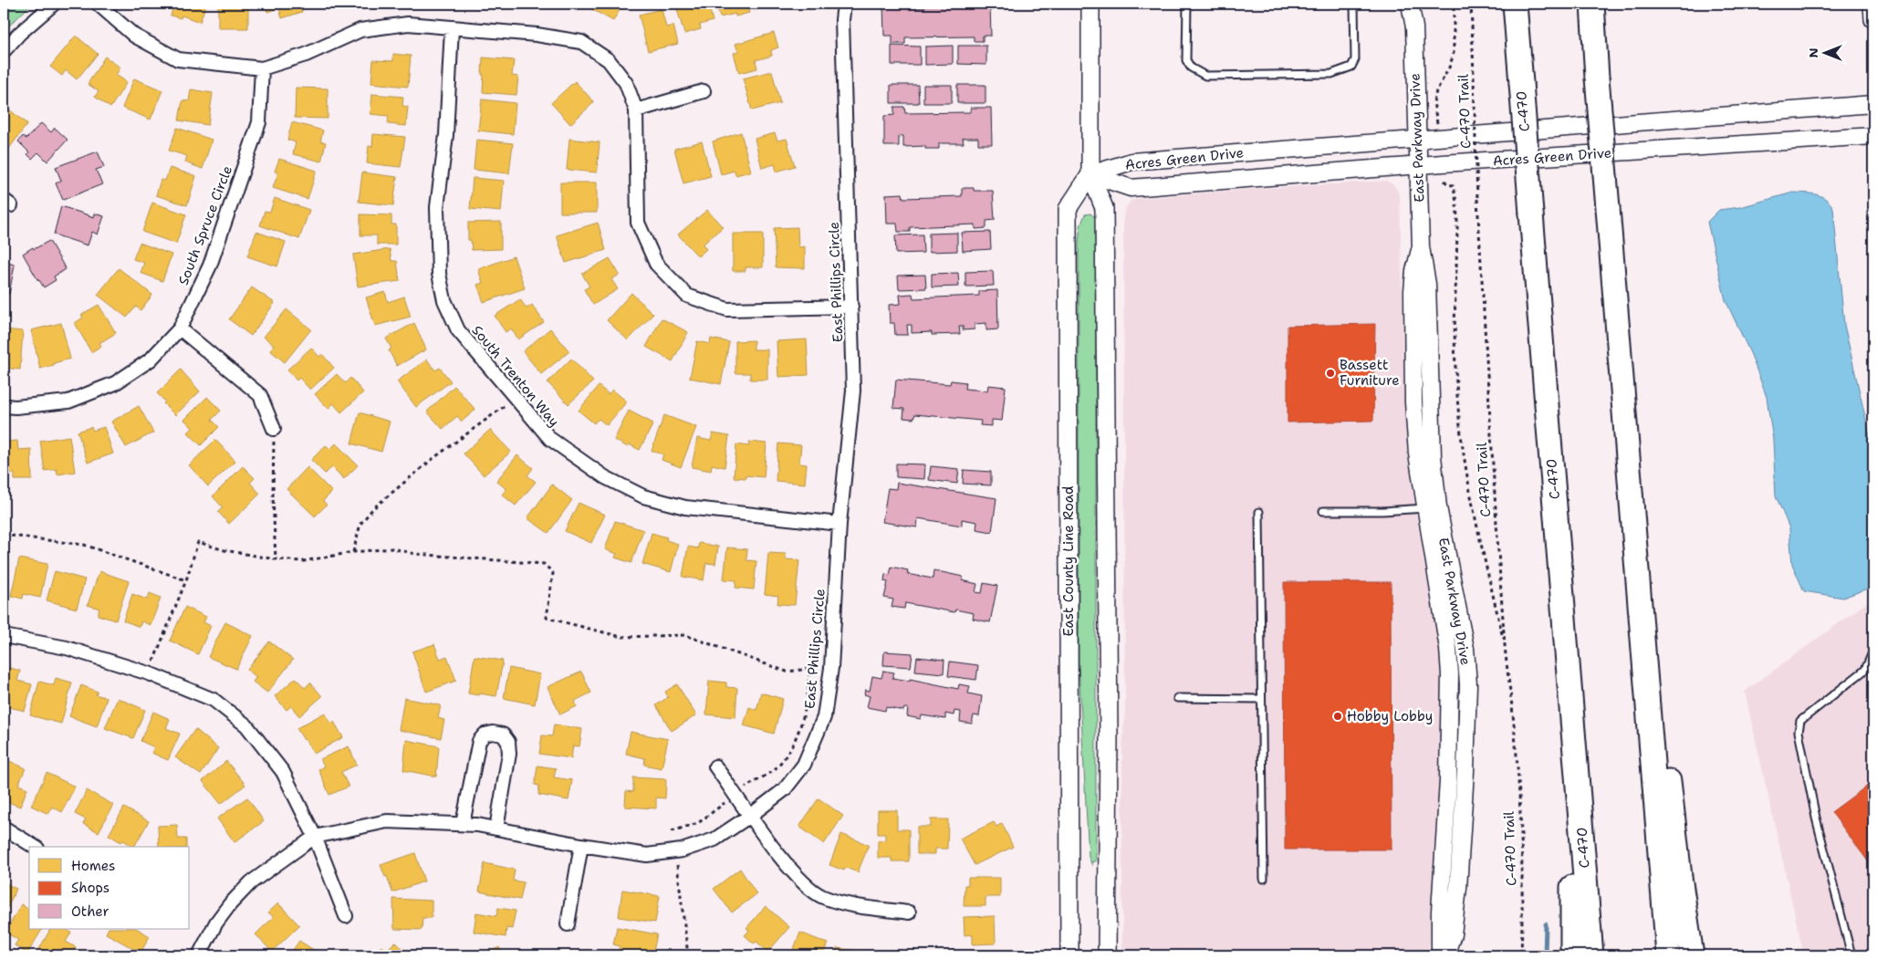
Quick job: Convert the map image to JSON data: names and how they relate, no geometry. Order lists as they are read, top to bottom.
{
  "streets": {
    "highway": ["C-470"],
    "main road": ["East County Line Road"],
    "street": [
      "East Parkway Drive",
      "Acres Green Drive",
      "South Spruce Circle",
      "East Phillips Circle",
      "South Trenton Way"
    ],
    "path": ["C-470 Trail"]
  },
  "crossings": [
    ["East Parkway Drive", "Acres Green Drive"],
    ["Acres Green Drive", "East County Line Road"],
    ["East Phillips Circle", "South Trenton Way"]
  ],
  "places": ["Bassett Furniture", "Hobby Lobby"],
  "legend": ["Homes", "Shops", "Other"],
  "north": "left"
}
